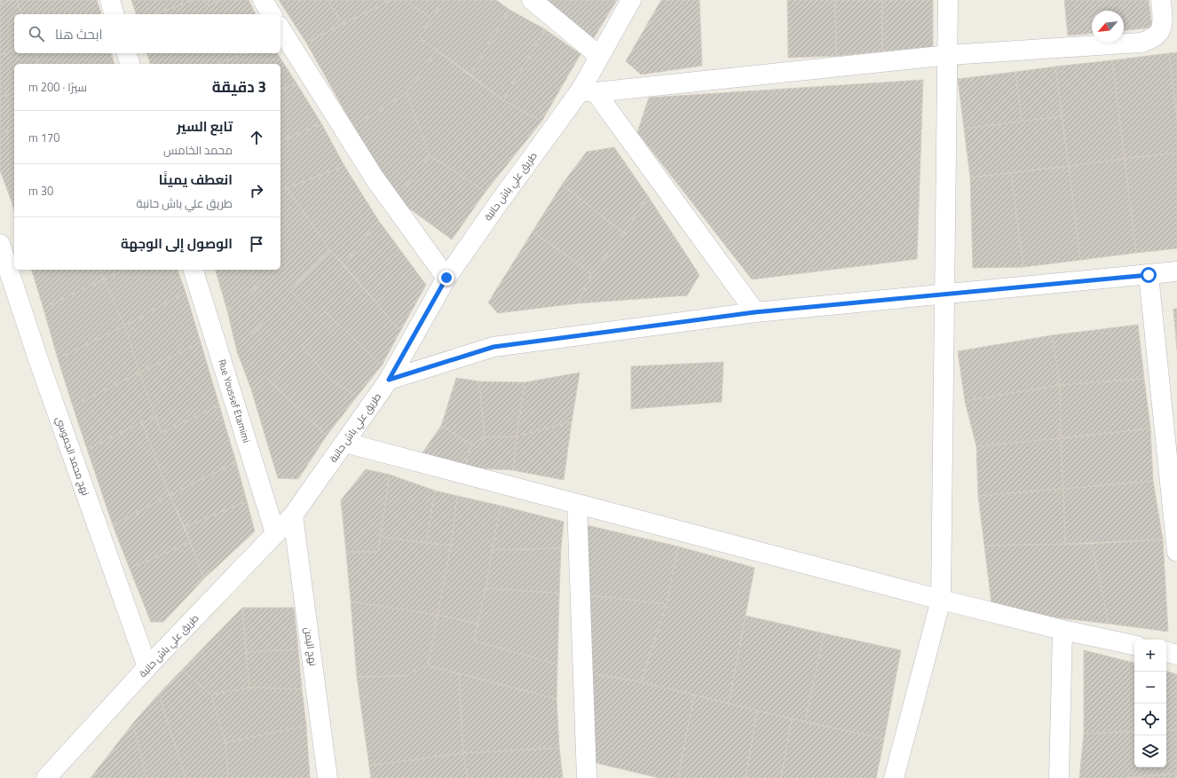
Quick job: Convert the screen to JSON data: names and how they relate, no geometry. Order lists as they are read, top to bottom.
{
  "streets": {
    "street": [
      "طريق علي باش حانبة",
      "Rue Youssef Etamimi",
      "نهج محمد الجموسي",
      "نهج اليمن"
    ]
  },
  "crossings": [
    ["طريق علي باش حانبة", "Rue Youssef Etamimi"],
    ["طريق علي باش حانبة", "نهج محمد الجموسي"],
    ["طريق علي باش حانبة", "نهج اليمن"]
  ],
  "north": "bottom left",
  "page": {
    "search": "ابحث هنا",
    "heading": ["3 دقيقة", "سيرًا · 200 m"],
    "list": [
      ["تابع السير", "محمد الخامس", "170 m"],
      ["انعطف يمينًا", "طريق علي باش حانبة", "30 m"],
      "الوصول إلى الوجهة"
    ],
    "map_buttons": ["+", "−"]
  }
}
